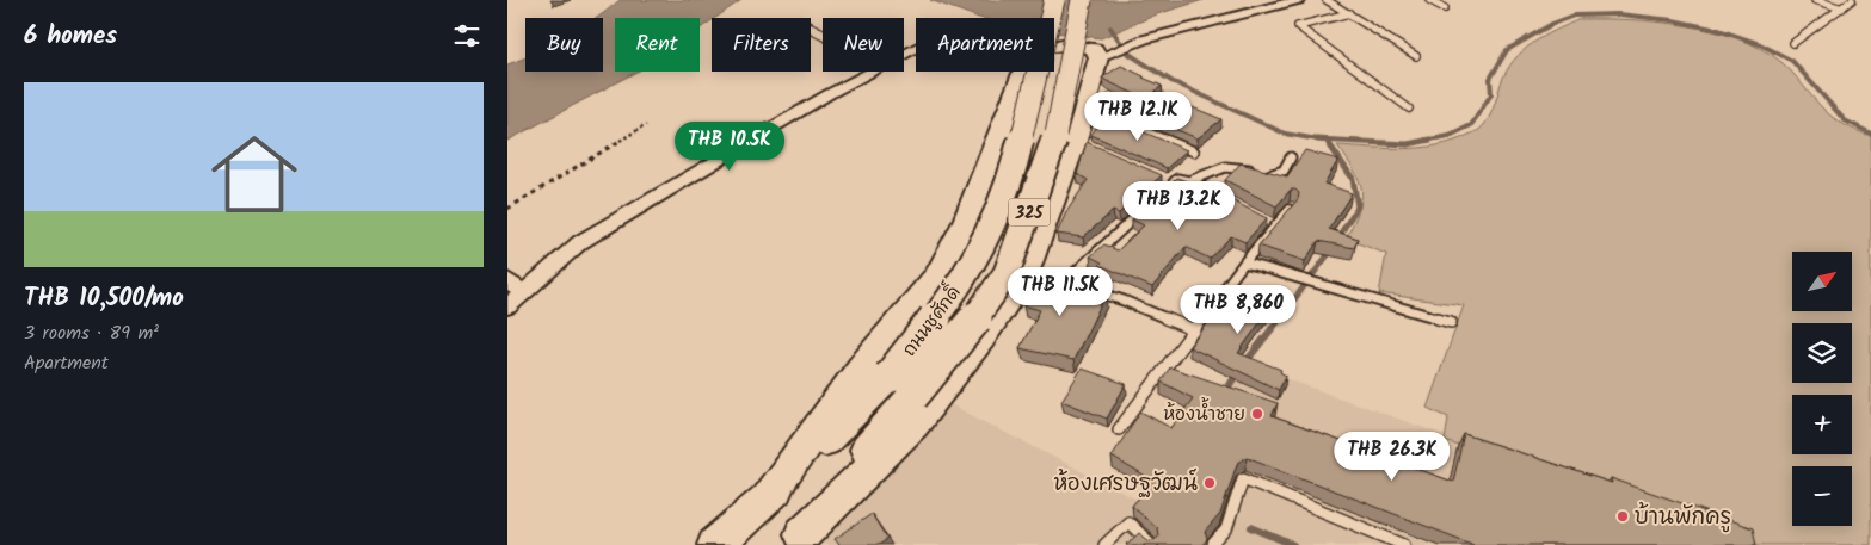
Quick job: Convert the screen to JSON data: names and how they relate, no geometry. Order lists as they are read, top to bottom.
{
  "streets": {
    "main road": ["325", "ถนนชูศักดิ์"]
  },
  "places": ["ห้องน้ำชาย", "ห้องเศรษฐวัฒน์", "บ้านพักครู"],
  "north": "top right",
  "page": {
    "heading": "6 homes",
    "chip": [
      "Buy",
      "Rent",
      "Filters",
      "New",
      "Apartment"
    ],
    "list": [
      {
        "name": "THB 10,500/mo",
        "note": "3 rooms · 89 m² · Apartment"
      }
    ],
    "price": [
      "THB 12.1K",
      "THB 10.5K",
      "THB 13.2K",
      "THB 11.5K",
      "THB 8,860",
      "THB 26.3K"
    ],
    "map_buttons": ["+", "−"]
  }
}
